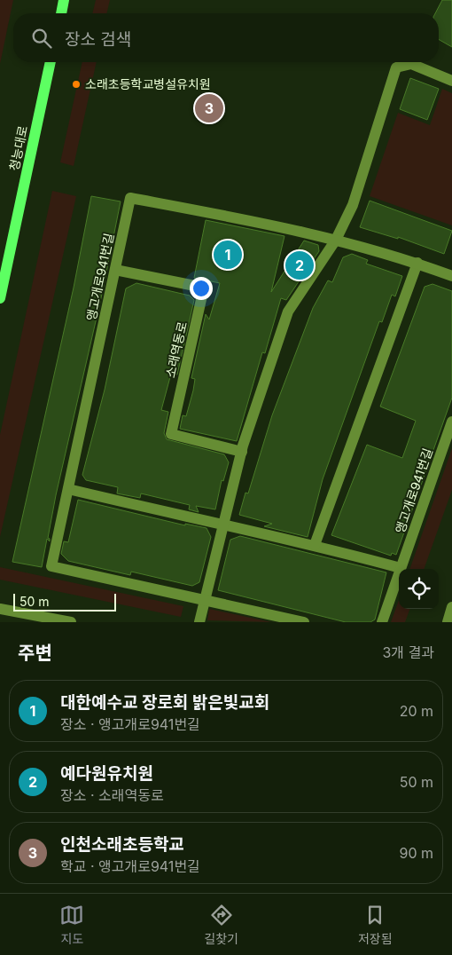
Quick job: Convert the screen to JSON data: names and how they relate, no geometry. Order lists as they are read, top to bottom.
{
  "streets": {
    "main road": ["청능대로"],
    "street": ["앵고개로941번길", "소래역동로"]
  },
  "crossings": [
    ["앵고개로941번길", "소래역동로"]
  ],
  "places": ["소래초등학교병설유치원"],
  "scale_bar": "50 m",
  "page": {
    "search": "장소 검색",
    "pins": ["3", "1", "2"],
    "scale": "50 m",
    "heading": ["주변", "3개 결과"],
    "list": [
      {
        "mark": "1",
        "name": "대한예수교 장로회 밝은빛교회",
        "note": "장소 · 앵고개로941번길",
        "value": "20 m"
      },
      {
        "mark": "2",
        "name": "예다원유치원",
        "note": "장소 · 소래역동로",
        "value": "50 m"
      },
      {
        "mark": "3",
        "name": "인천소래초등학교",
        "note": "학교 · 앵고개로941번길",
        "value": "90 m"
      }
    ],
    "nav": ["지도", "길찾기", "저장됨"]
  }
}
